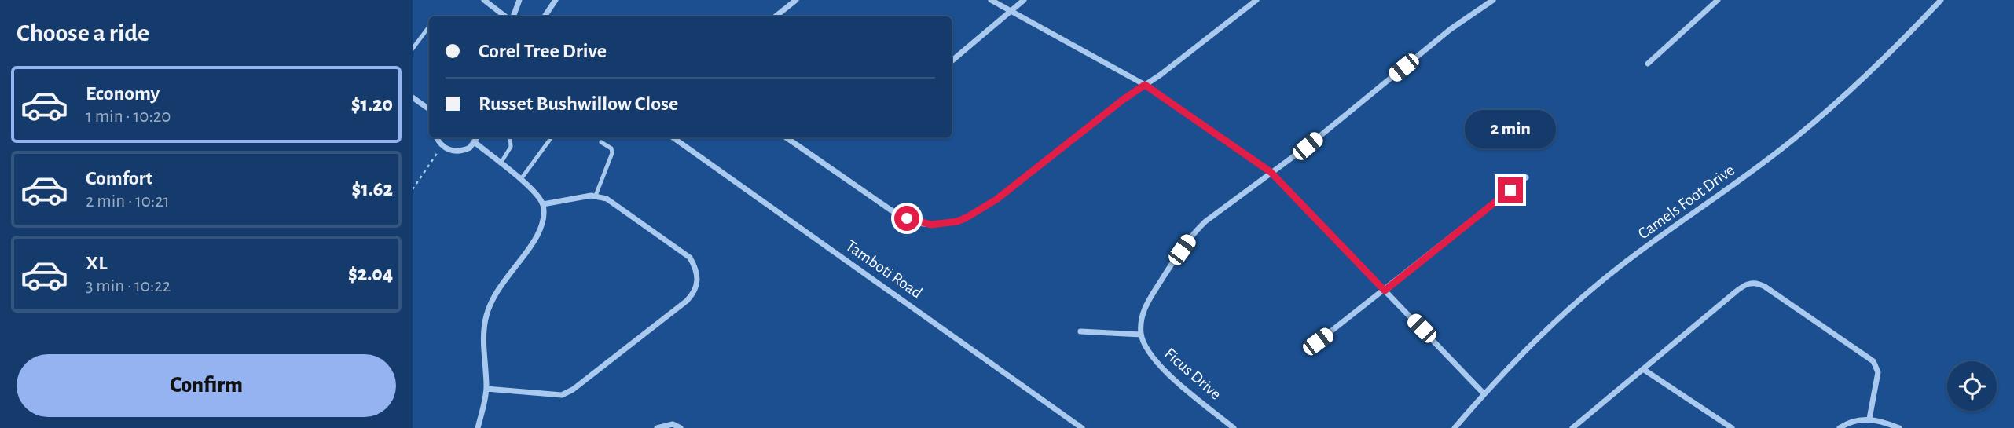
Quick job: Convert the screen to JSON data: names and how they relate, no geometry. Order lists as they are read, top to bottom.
{
  "streets": {
    "street": ["Camels Foot Drive", "Tamboti Road", "Ficus Drive"]
  },
  "page": {
    "heading": "Choose a ride",
    "banner": ["Corel Tree Drive", "Russet Bushwillow Close"],
    "list": [
      {
        "name": "Economy",
        "note": "1 min · 10:20",
        "value": "$1.20"
      },
      {
        "name": "Comfort",
        "note": "2 min · 10:21",
        "value": "$1.62"
      },
      {
        "name": "XL",
        "note": "3 min · 10:22",
        "value": "$2.04"
      }
    ],
    "bubble": "2 min",
    "buttons": "Confirm"
  }
}
